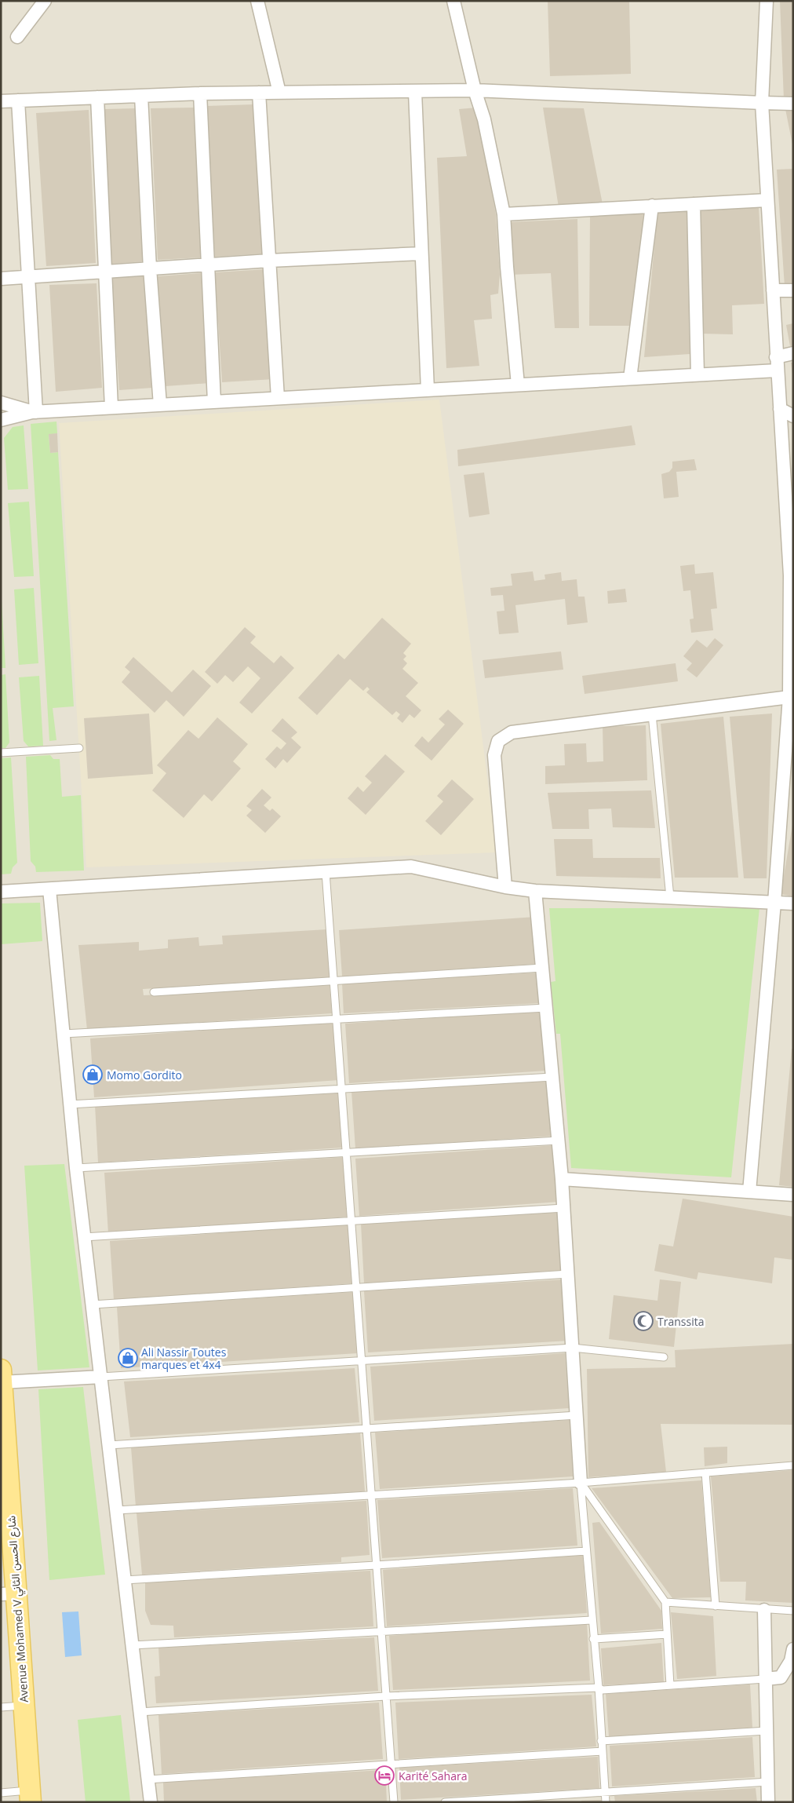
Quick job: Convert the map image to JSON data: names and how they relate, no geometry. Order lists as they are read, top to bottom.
{
  "streets": {
    "main road": ["Avenue Mohamed V شارع الحسن الثاني"]
  },
  "places": {
    "shop": ["Momo Gordito", "Ali Nassir Toutes marques et 4x4"],
    "mosque": ["Transsita"],
    "hotel": ["Karité Sahara"]
  }
}
